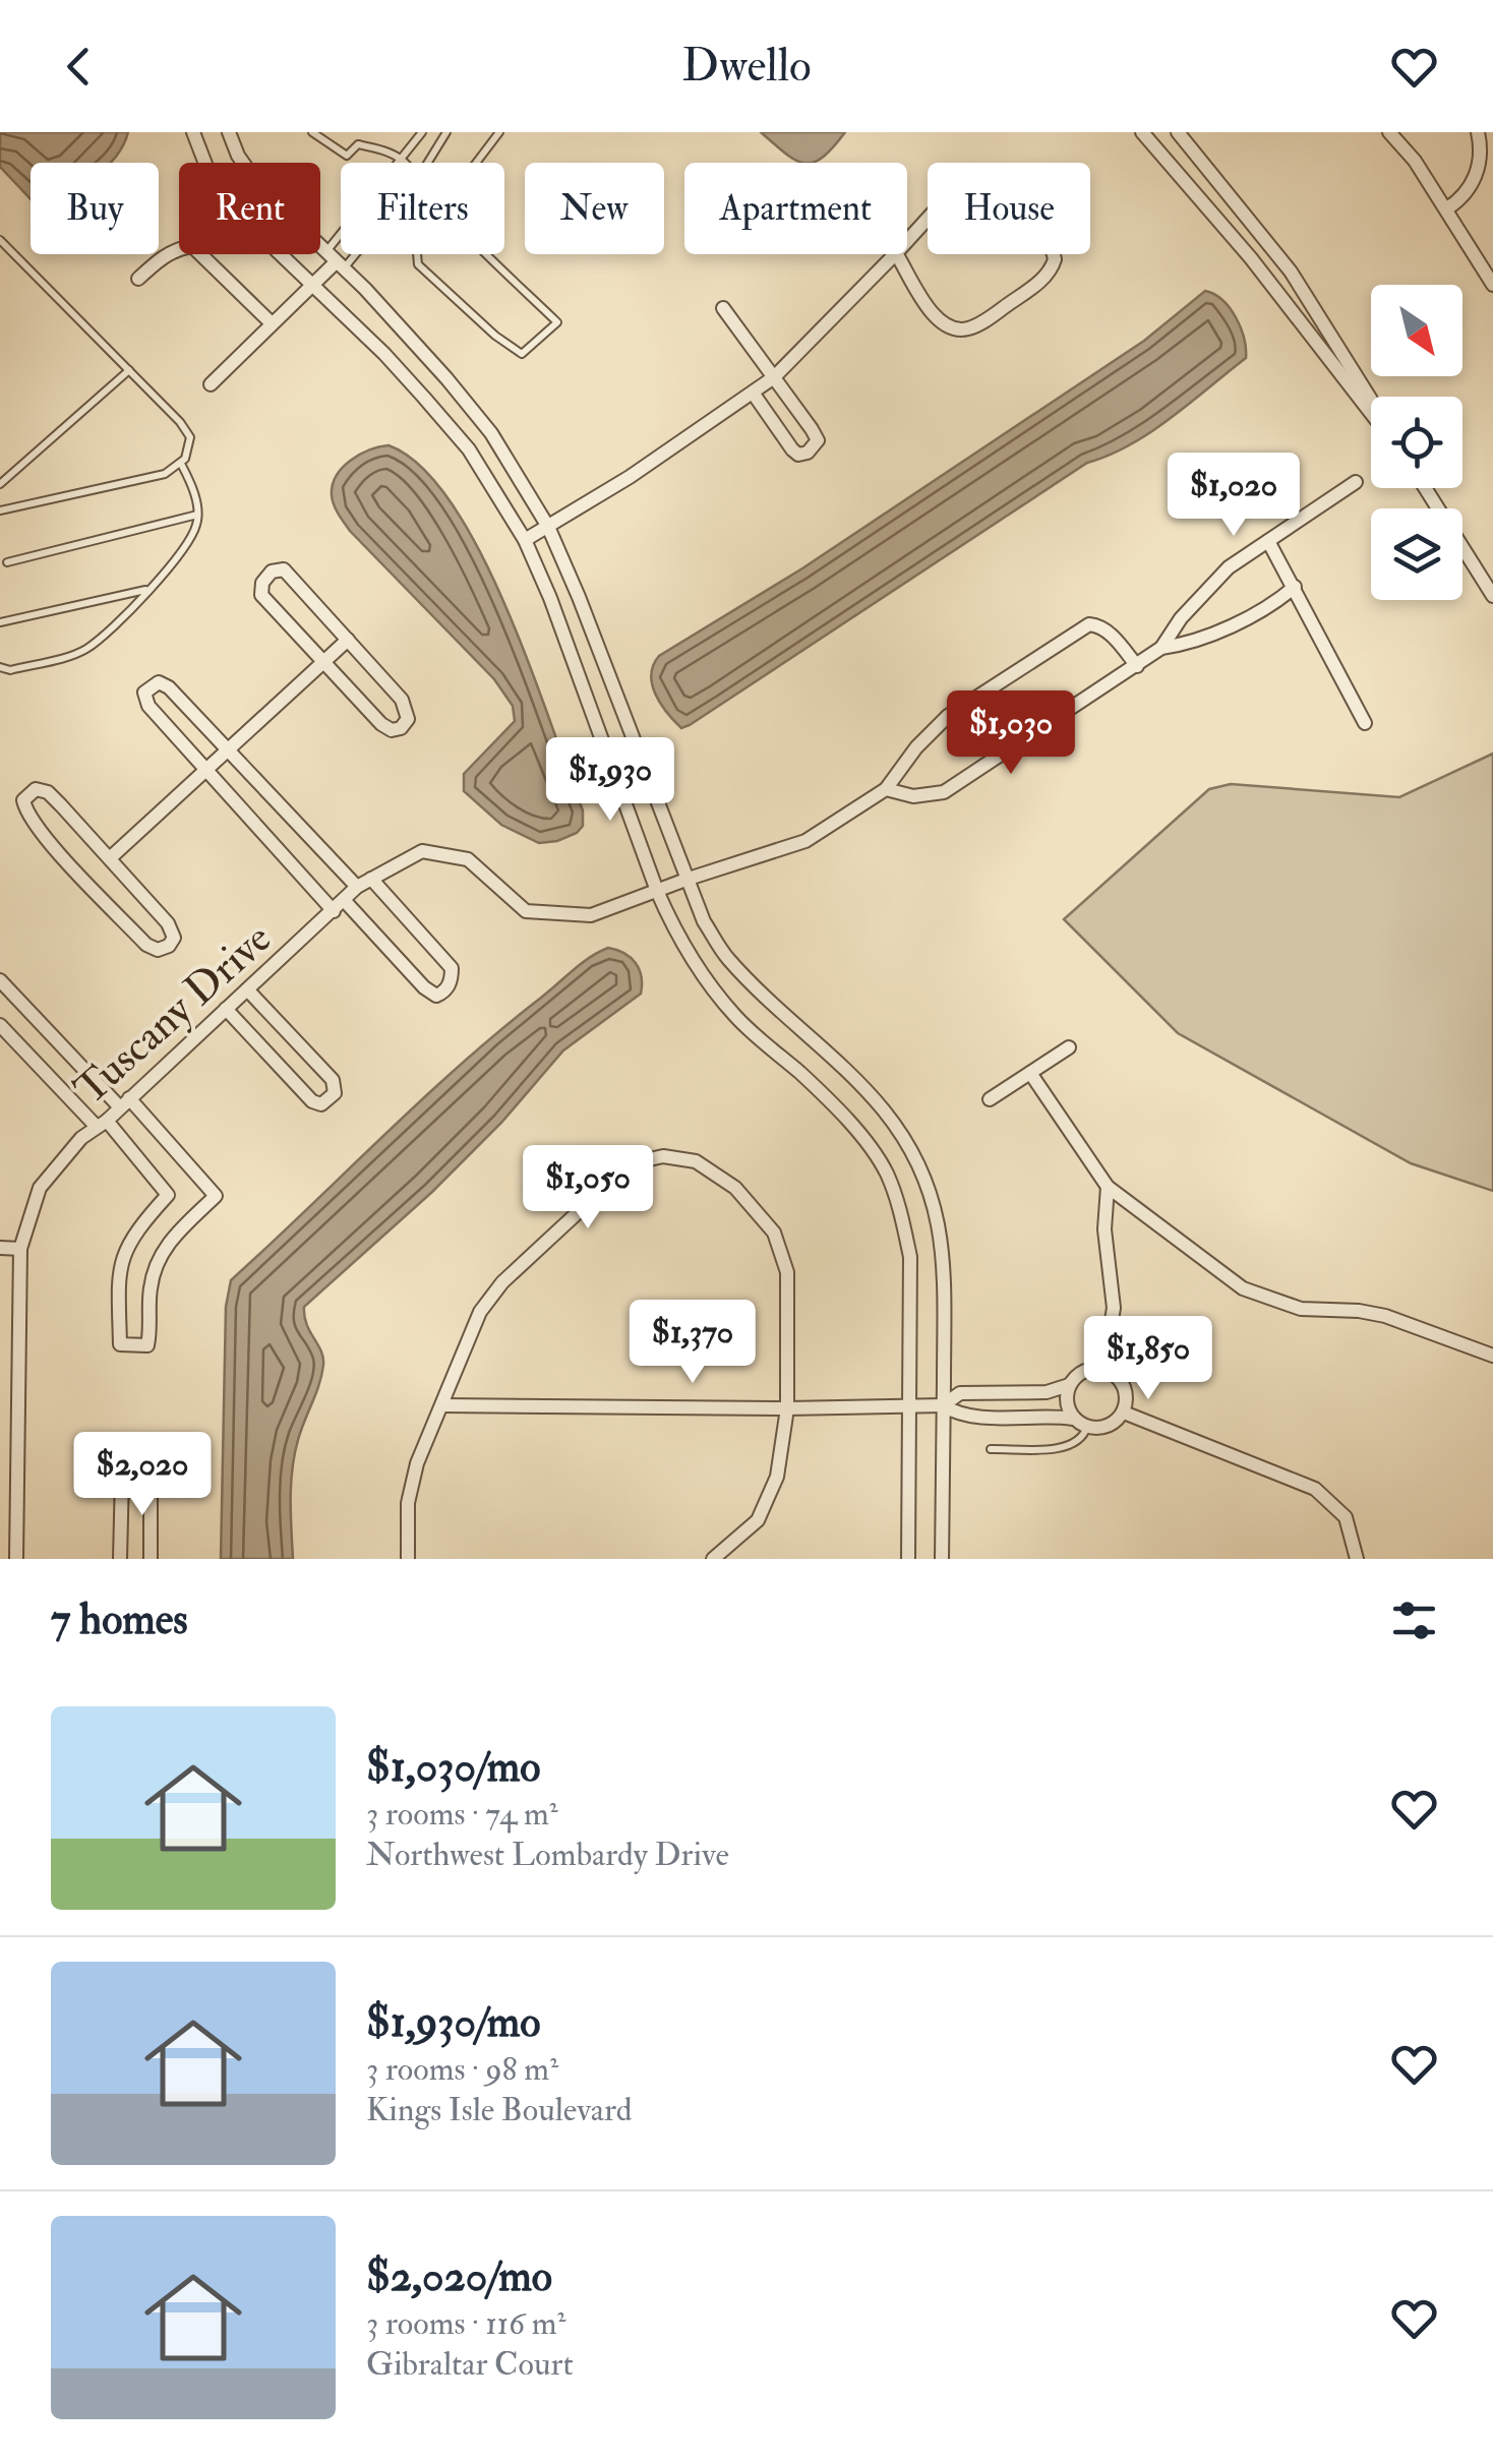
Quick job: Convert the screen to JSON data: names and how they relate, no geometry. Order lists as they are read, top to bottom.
{
  "streets": {
    "street": ["Tuscany Drive"]
  },
  "north": "bottom right",
  "page": {
    "header": "Dwello",
    "chip": [
      "Buy",
      "Rent",
      "Filters",
      "New",
      "Apartment",
      "House"
    ],
    "price": [
      "$1,020",
      "$1,030",
      "$1,930",
      "$1,050",
      "$1,370",
      "$1,850",
      "$2,020"
    ],
    "heading": "7 homes",
    "list": [
      {
        "name": "$1,030/mo",
        "note": "3 rooms · 74 m² · Northwest Lombardy Drive"
      },
      {
        "name": "$1,930/mo",
        "note": "3 rooms · 98 m² · Kings Isle Boulevard"
      },
      {
        "name": "$2,020/mo",
        "note": "3 rooms · 116 m² · Gibraltar Court"
      }
    ]
  }
}
